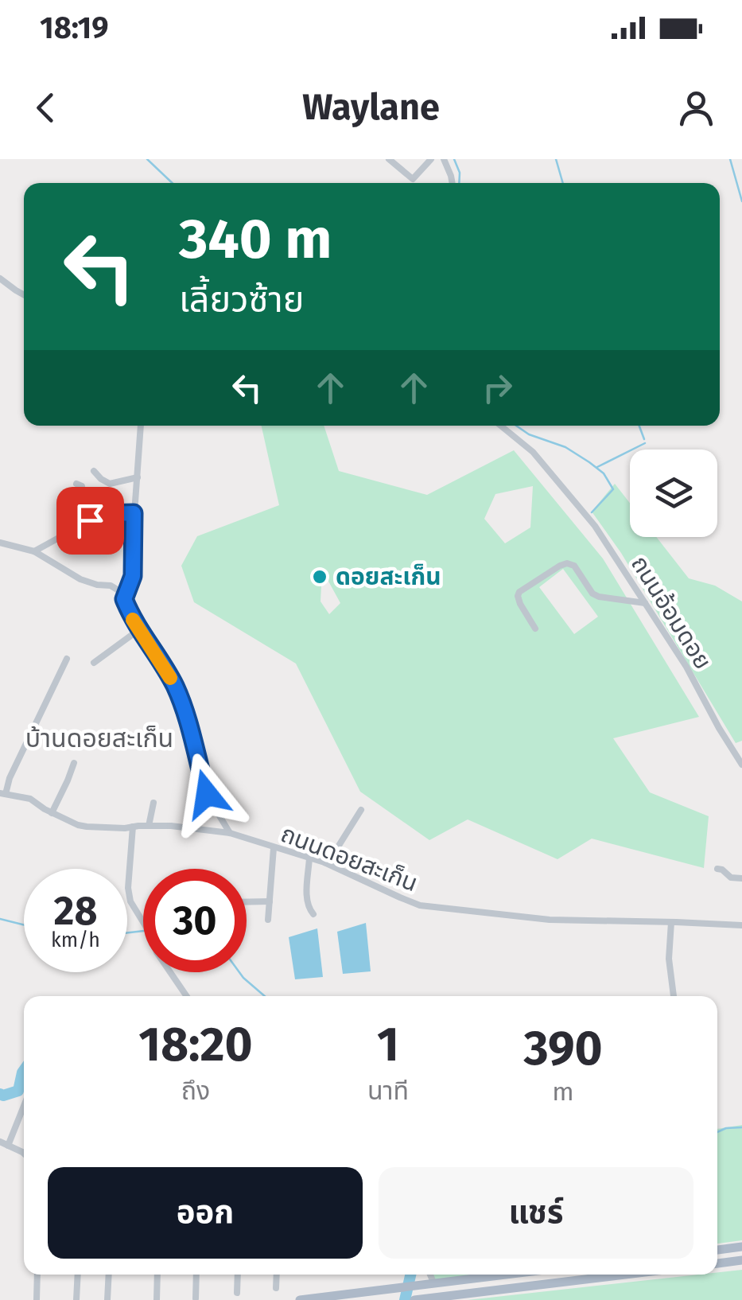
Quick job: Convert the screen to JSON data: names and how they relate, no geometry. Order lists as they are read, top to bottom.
{
  "streets": {
    "street": ["ถนนอ้อมดอย", "ถนนดอยสะเก็น"]
  },
  "districts": ["บ้านดอยสะเก็น"],
  "places": ["ดอยสะเก็น"],
  "page": {
    "status": "18:19",
    "header": "Waylane",
    "turn": ["340 m", "เลี้ยวซ้าย"],
    "speed": "28 km/h",
    "limit": "30",
    "eta": [
      "18:20",
      "ถึง",
      "1",
      "นาที",
      "390",
      "m"
    ],
    "buttons": ["ออก", "แชร์"]
  }
}
